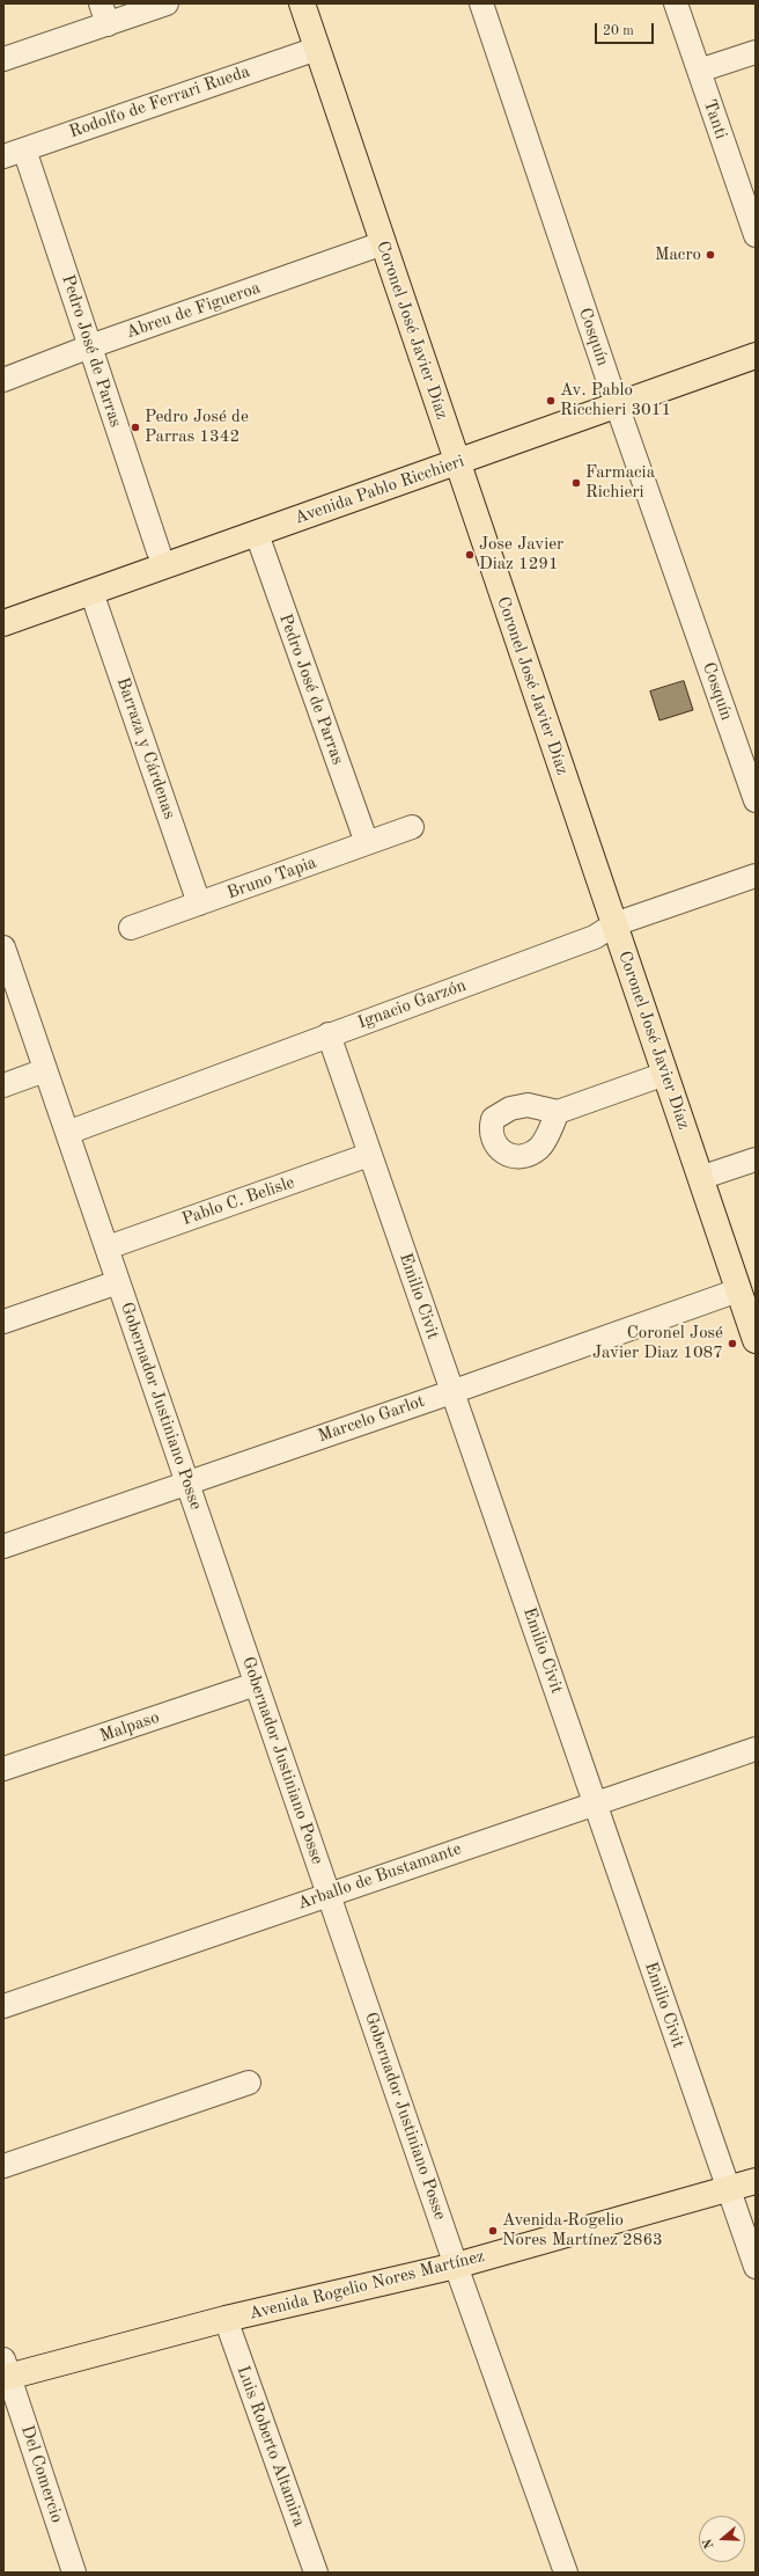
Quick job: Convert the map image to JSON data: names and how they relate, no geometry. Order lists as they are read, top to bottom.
{
  "streets": {
    "main road": ["Coronel José Javier Díaz", "Avenida Pablo Ricchieri", "Avenida Rogelio Nores Martínez"],
    "street": [
      "Rodolfo de Ferrari Rueda",
      "Tanti",
      "Abreu de Figueroa",
      "Cosquín",
      "Pedro José de Parras",
      "Barraza y Cárdenas",
      "Bruno Tapia",
      "Ignacio Garzón",
      "Pablo C. Belisle",
      "Emilio Civit",
      "Gobernador Justiniano Posse",
      "Marcelo Garlot",
      "Malpaso",
      "Arballo de Bustamante",
      "Luis Roberto Altamira",
      "Del Comercio"
    ]
  },
  "crossings": [
    ["Rodolfo de Ferrari Rueda", "Coronel José Javier Díaz"],
    ["Rodolfo de Ferrari Rueda", "Pedro José de Parras"],
    ["Abreu de Figueroa", "Coronel José Javier Díaz"],
    ["Abreu de Figueroa", "Pedro José de Parras"],
    ["Coronel José Javier Díaz", "Avenida Pablo Ricchieri"],
    ["Coronel José Javier Díaz", "Ignacio Garzón"],
    ["Coronel José Javier Díaz", "Marcelo Garlot"],
    ["Cosquín", "Avenida Pablo Ricchieri"],
    ["Pedro José de Parras", "Avenida Pablo Ricchieri"],
    ["Pedro José de Parras", "Bruno Tapia"],
    ["Avenida Pablo Ricchieri", "Barraza y Cárdenas"],
    ["Barraza y Cárdenas", "Bruno Tapia"],
    ["Ignacio Garzón", "Emilio Civit"],
    ["Ignacio Garzón", "Gobernador Justiniano Posse"],
    ["Pablo C. Belisle", "Emilio Civit"],
    ["Pablo C. Belisle", "Gobernador Justiniano Posse"],
    ["Emilio Civit", "Marcelo Garlot"],
    ["Emilio Civit", "Arballo de Bustamante"],
    ["Emilio Civit", "Avenida Rogelio Nores Martínez"],
    ["Gobernador Justiniano Posse", "Marcelo Garlot"],
    ["Gobernador Justiniano Posse", "Malpaso"],
    ["Gobernador Justiniano Posse", "Arballo de Bustamante"],
    ["Gobernador Justiniano Posse", "Avenida Rogelio Nores Martínez"],
    ["Avenida Rogelio Nores Martínez", "Luis Roberto Altamira"],
    ["Avenida Rogelio Nores Martínez", "Del Comercio"]
  ],
  "places": [
    "Macro",
    "Av. Pablo Ricchieri 3011",
    "Pedro José de Parras 1342",
    "Farmacia Richieri",
    "Jose Javier Diaz 1291",
    "Coronel José Javier Diaz 1087",
    "Avenida Rogelio Nores Martínez 2863"
  ],
  "scale_bar": "20 m",
  "north": "left"
}
